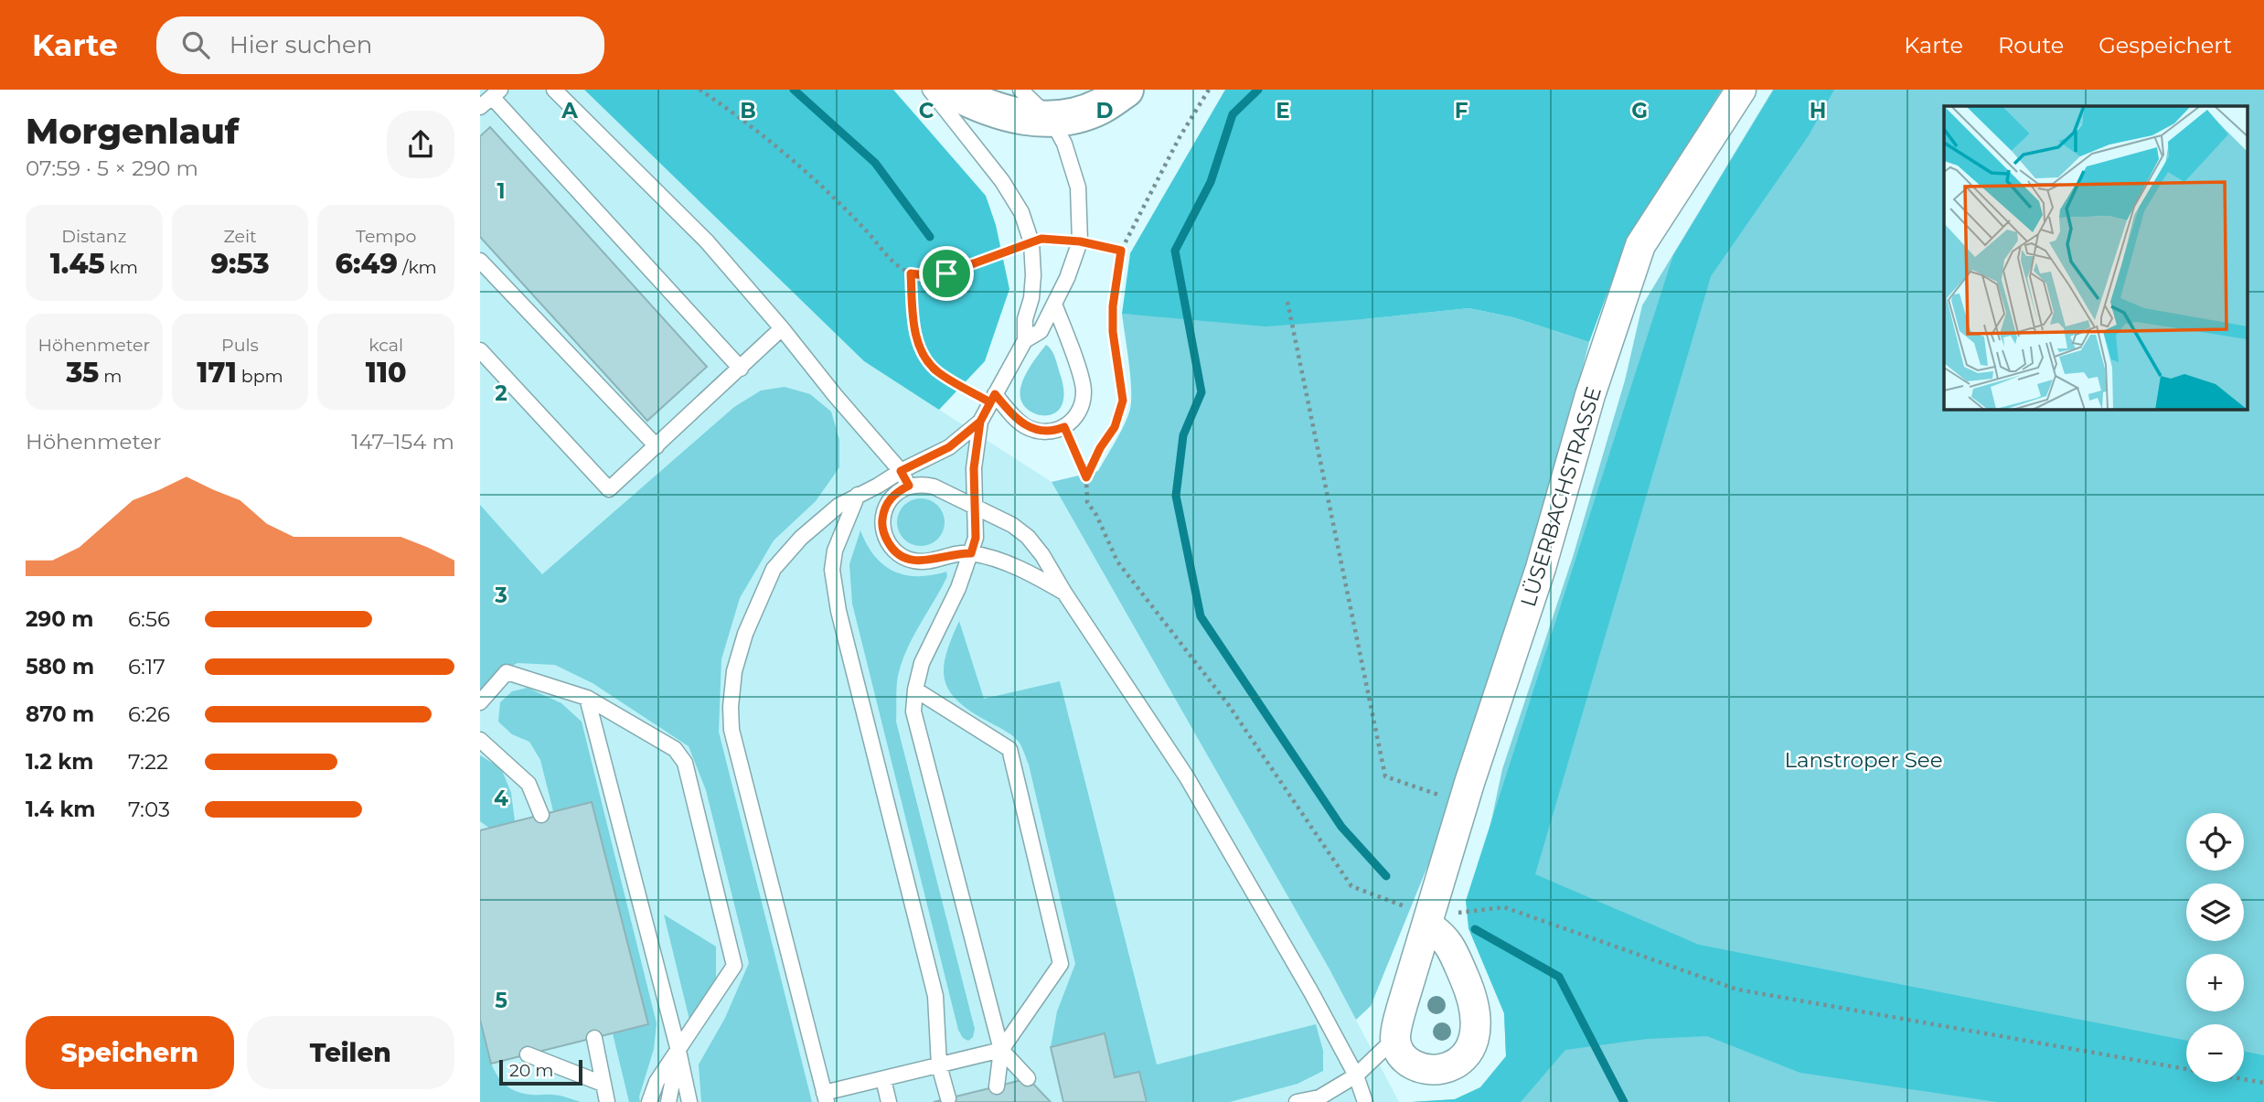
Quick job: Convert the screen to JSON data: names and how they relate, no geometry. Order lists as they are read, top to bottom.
{
  "streets": {
    "street": ["LÜSERBACHSTRASSE"]
  },
  "parks": ["Lanstroper See"],
  "scale_bar": "20 m",
  "page": {
    "header": "Karte",
    "search": "Hier suchen",
    "nav": ["Karte", "Route", "Gespeichert"],
    "heading": ["Morgenlauf", "07:59 · 5 × 290 m"],
    "stats": [
      ["Distanz", "1.45 km"],
      ["Zeit", "9:53"],
      ["Tempo", "6:49 /km"],
      ["Höhenmeter", "35 m"],
      ["Puls", "171 bpm"],
      ["kcal", "110"]
    ],
    "chart": ["Höhenmeter", "147–154 m"],
    "list": [
      {
        "name": "290 m",
        "note": "6:56"
      },
      {
        "name": "580 m",
        "note": "6:17"
      },
      {
        "name": "870 m",
        "note": "6:26"
      },
      {
        "name": "1.2 km",
        "note": "7:22"
      },
      {
        "name": "1.4 km",
        "note": "7:03"
      }
    ],
    "map_buttons": ["+", "−"],
    "buttons": ["Speichern", "Teilen"],
    "scale": "20 m"
  },
  "grid": {
    "columns": [
      "A",
      "B",
      "C",
      "D",
      "E",
      "F",
      "G",
      "H"
    ],
    "rows": [
      "1",
      "2",
      "3",
      "4",
      "5"
    ]
  }
}
